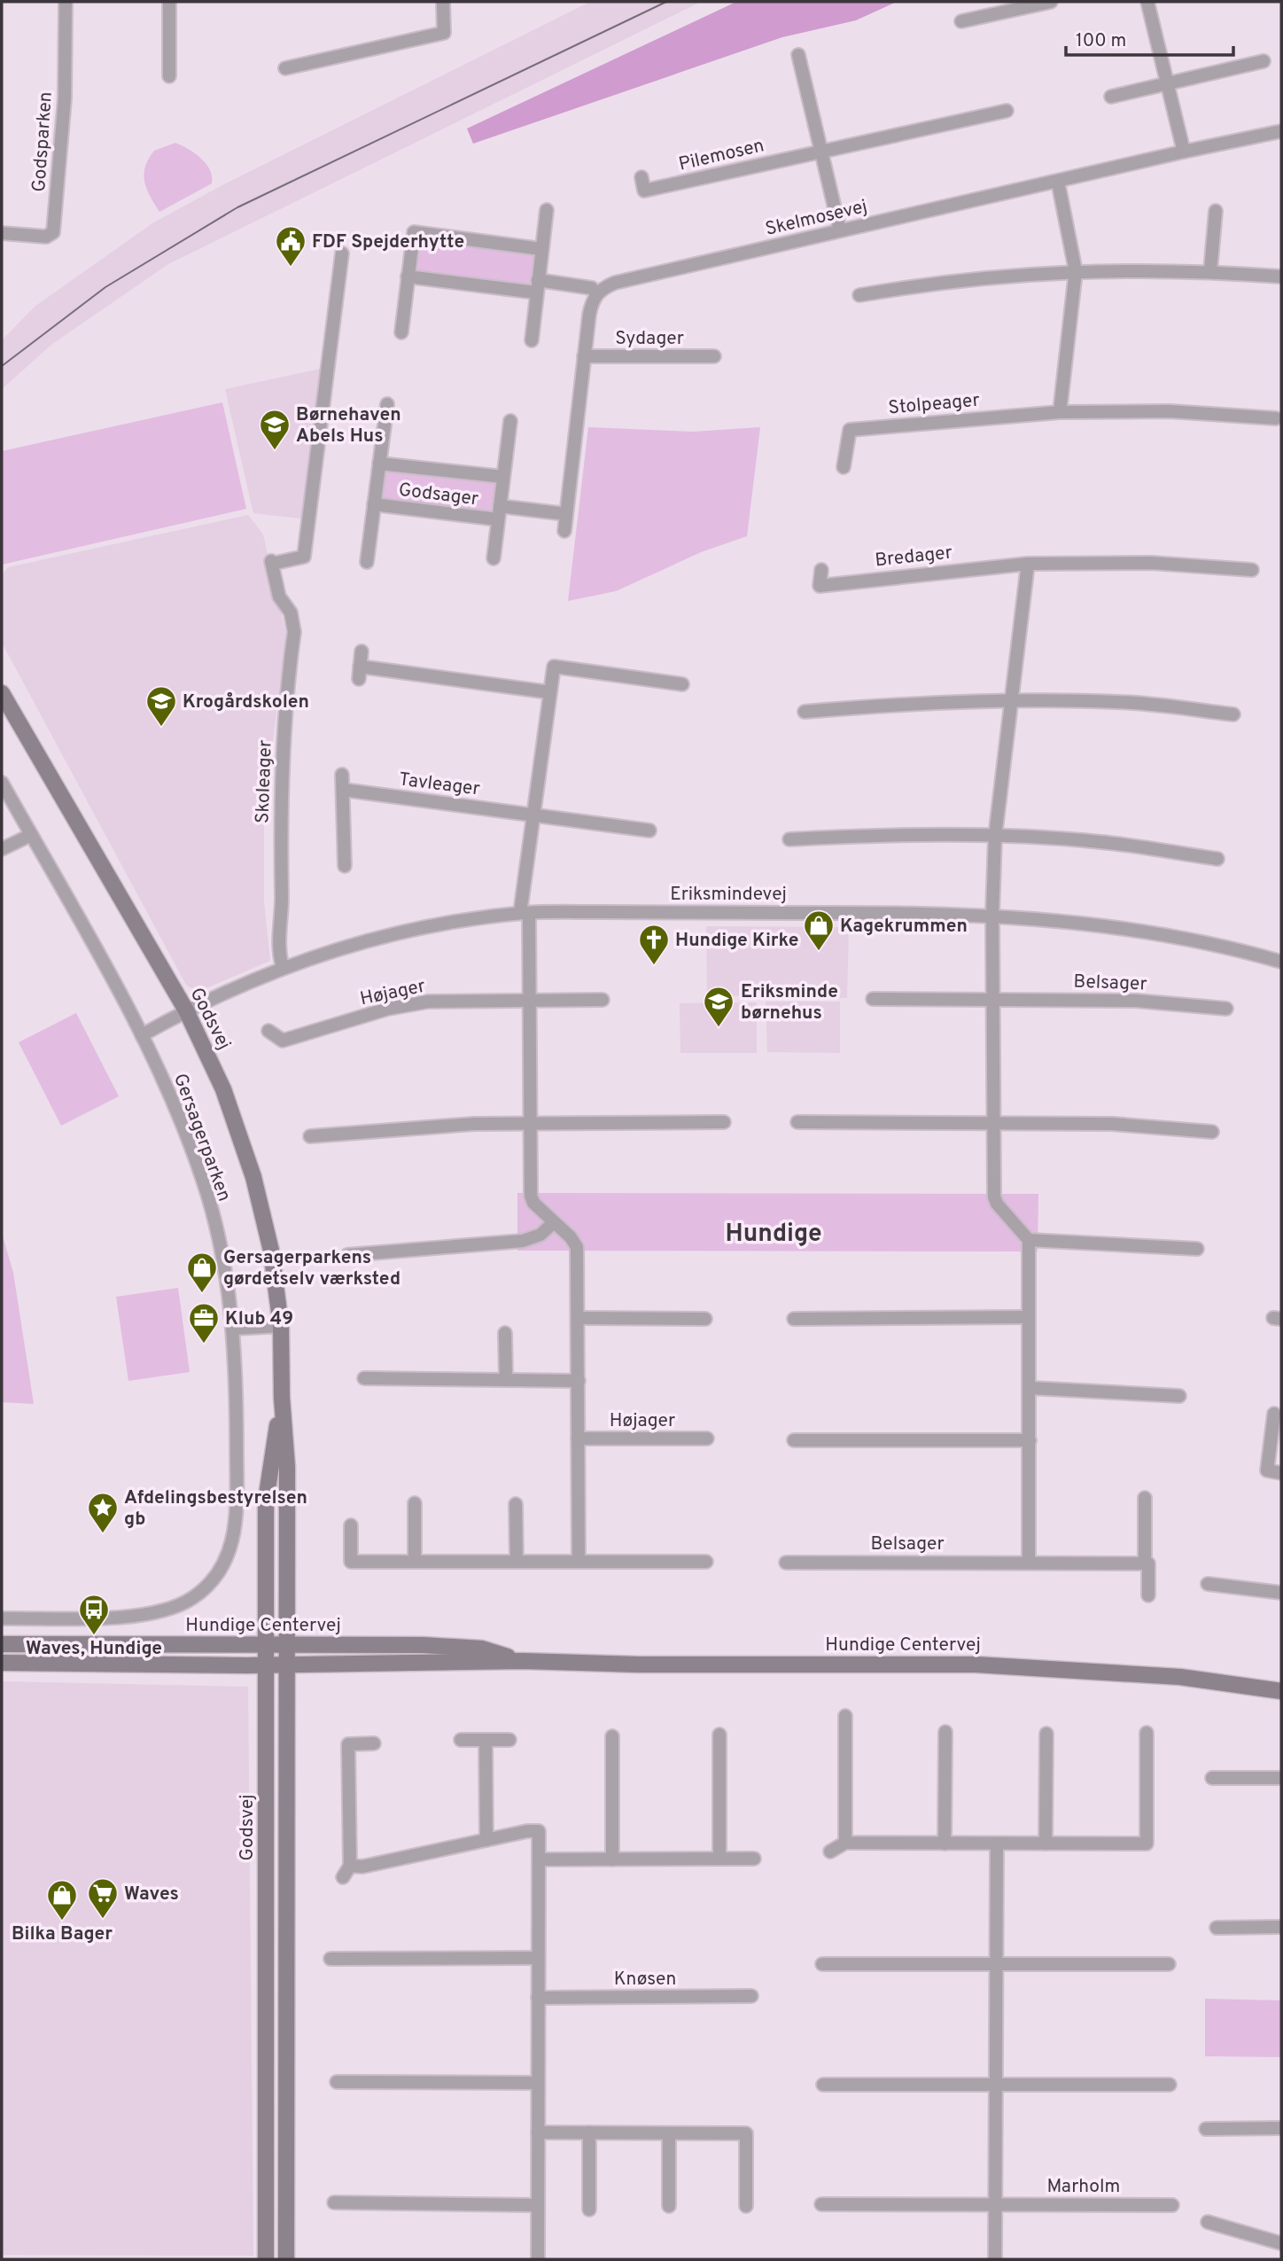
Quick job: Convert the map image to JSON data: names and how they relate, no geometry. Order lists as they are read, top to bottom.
{
  "streets": {
    "street": [
      "Godsparken",
      "Pilemosen",
      "Skelmosevej",
      "Sydager",
      "Stolpeager",
      "Godsager",
      "Bredager",
      "Skoleager",
      "Tavleager",
      "Eriksmindevej",
      "Belsager",
      "Højager",
      "Godsvej",
      "Gersagerparken",
      "Hundige Centervej",
      "Knøsen",
      "Marholm"
    ]
  },
  "crossings": [
    ["Skoleager", "Eriksmindevej"],
    ["Eriksmindevej", "Godsvej"],
    ["Godsvej", "Hundige Centervej"]
  ],
  "districts": ["Hundige"],
  "places": {
    "public building": ["FDF Spejderhytte"],
    "school or university": ["Børnehaven Abels Hus", "Krogårdskolen", "Eriksminde børnehus"],
    "shop": ["Kagekrummen", "Gersagerparkens gørdetselv værksted", "Bilka Bager"],
    "church": ["Hundige Kirke"],
    "office": ["Klub 49"],
    "place": ["Afdelingsbestyrelsen gb"],
    "bus stop": ["Waves, Hundige"],
    "supermarket": ["Waves"]
  },
  "scale_bar": "100 m"
}
